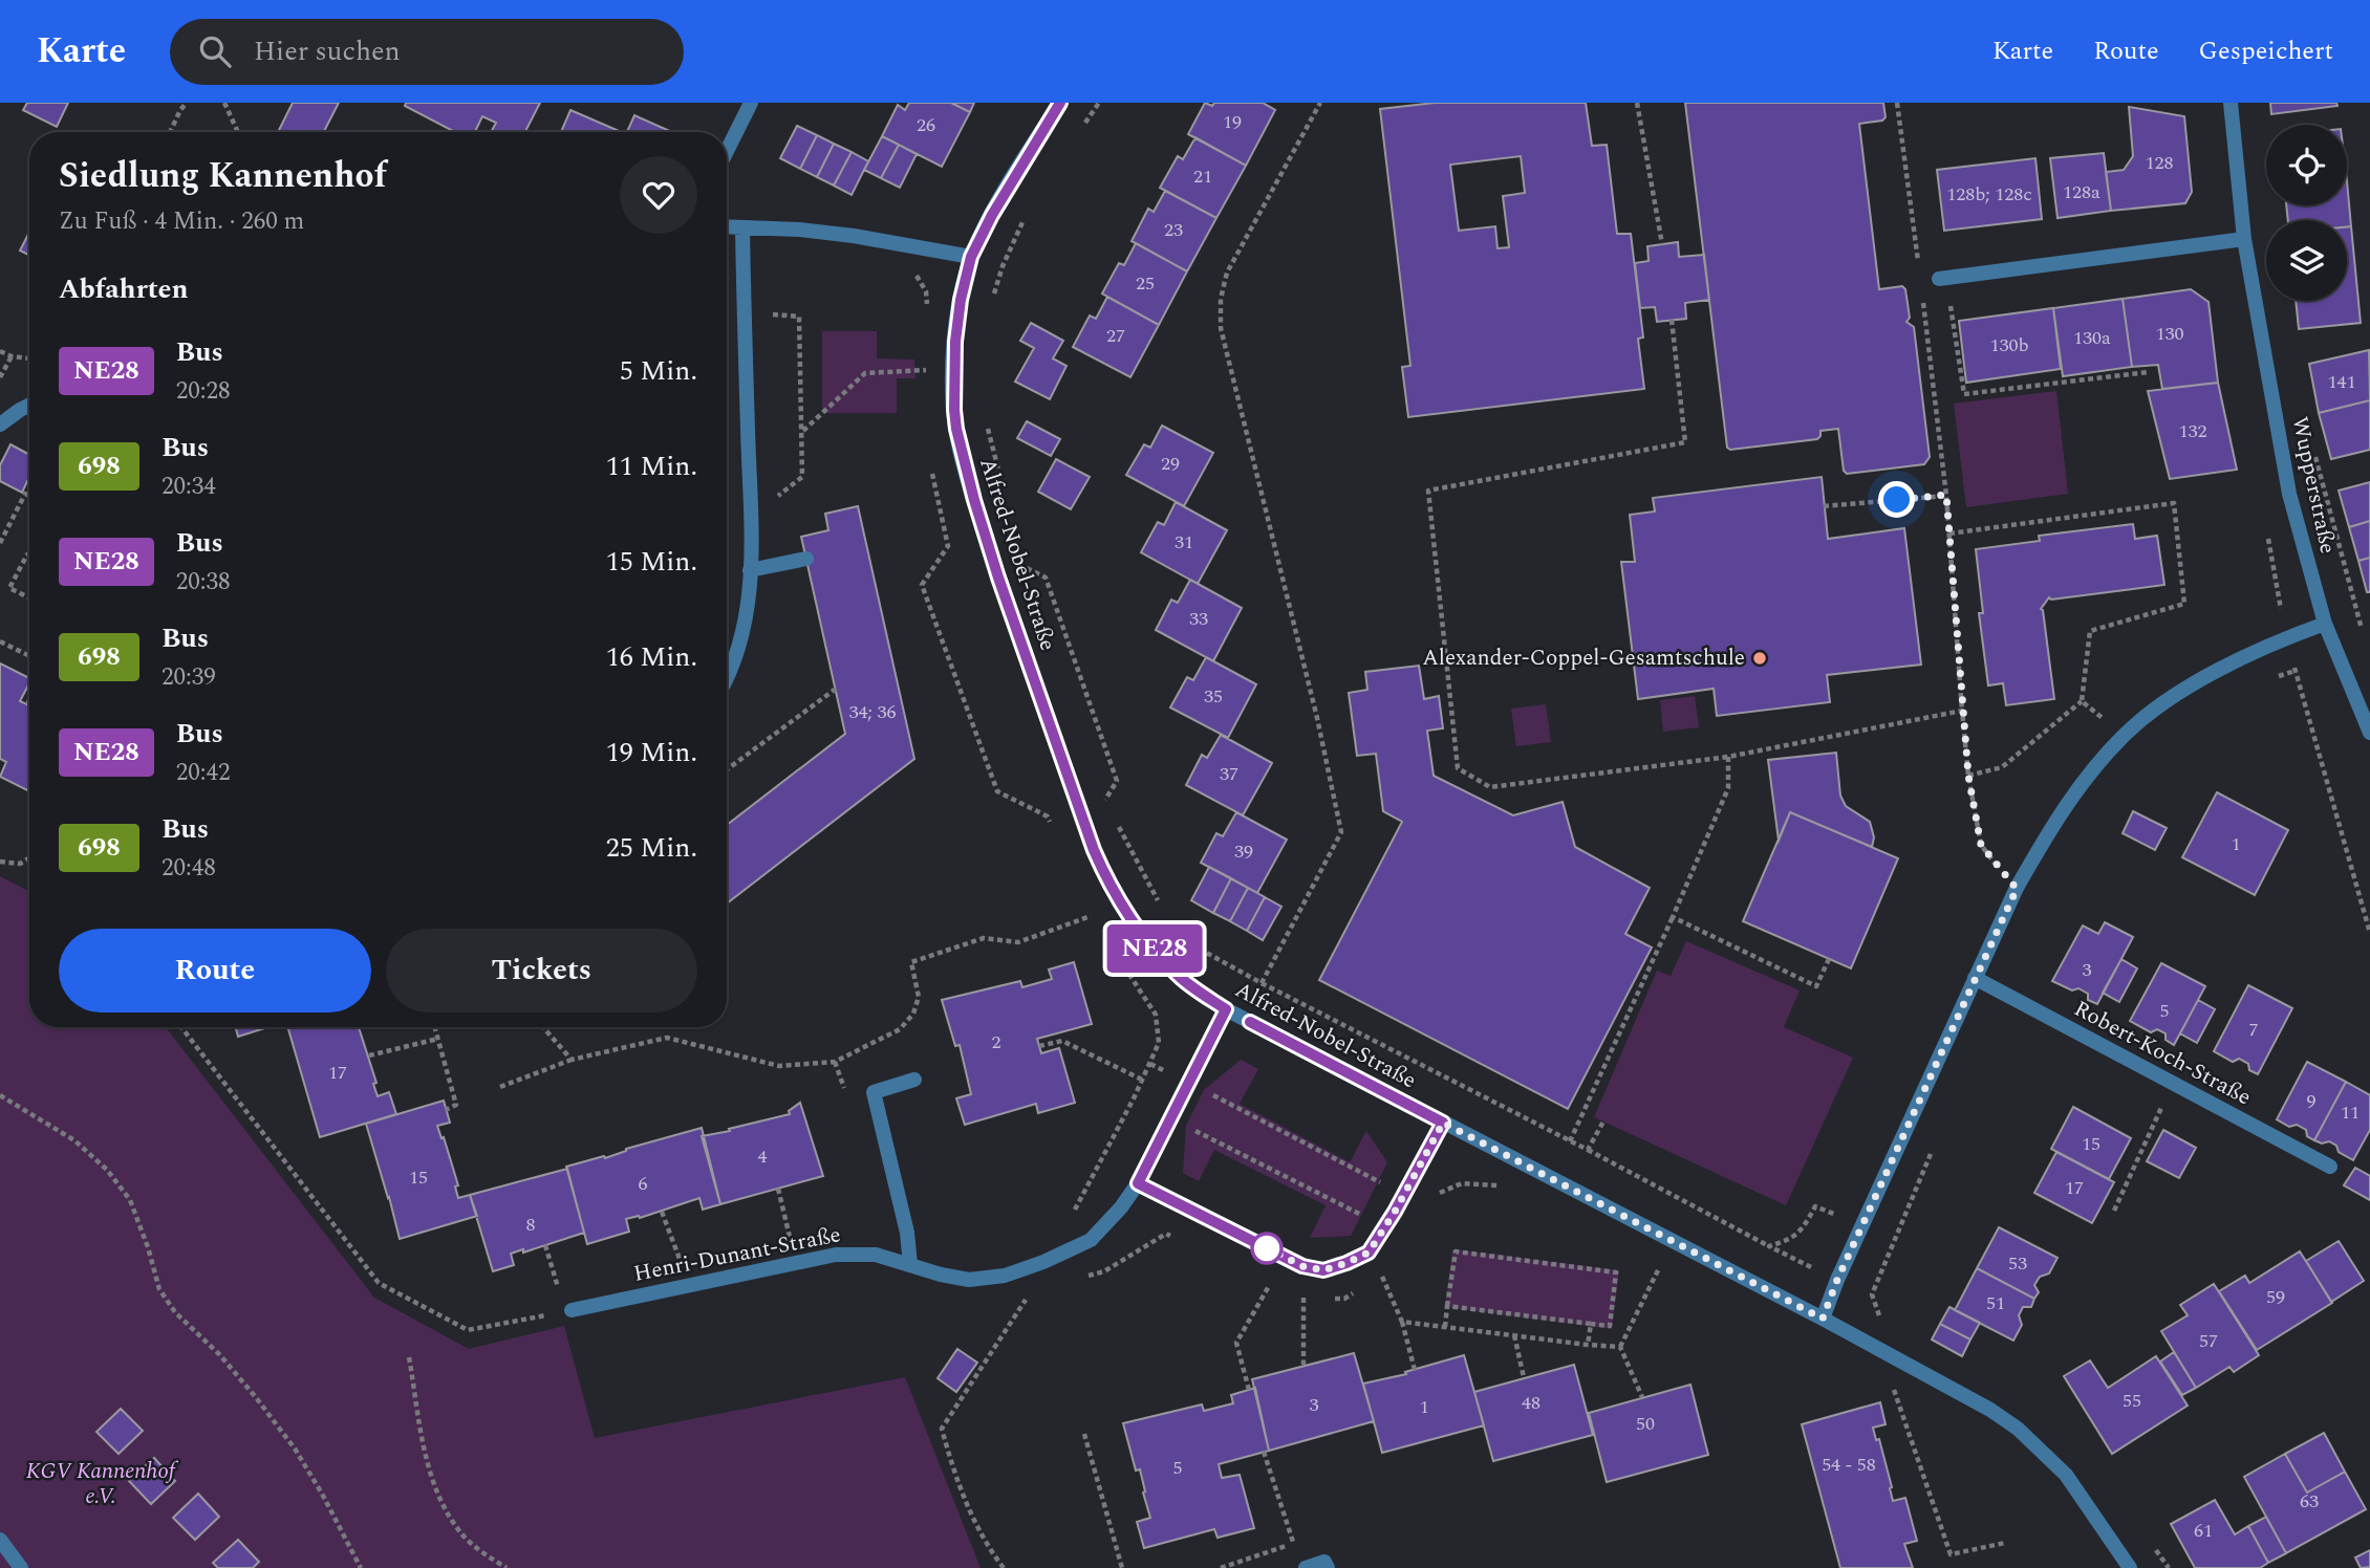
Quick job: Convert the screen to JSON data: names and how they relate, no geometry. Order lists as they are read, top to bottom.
{
  "streets": {
    "street": [
      "Wupperstraße",
      "Alfred-Nobel-Straße",
      "Robert-Koch-Straße",
      "Henri-Dunant-Straße"
    ]
  },
  "crossings": [
    ["Alfred-Nobel-Straße", "Henri-Dunant-Straße"]
  ],
  "parks": ["KGV Kannenhof e.V."],
  "places": ["Alexander-Coppel-Gesamtschule"],
  "lines": ["bus line NE28"],
  "house_numbers": [
    "19",
    "26",
    "128",
    "21",
    "128a",
    "128b; 128c",
    "23",
    "25",
    "130",
    "27",
    "130a",
    "130b",
    "141",
    "132",
    "29",
    "31",
    "33",
    "35",
    "34; 36",
    "37",
    "1",
    "39",
    "3",
    "5",
    "7",
    "2",
    "17",
    "9",
    "11",
    "15",
    "4",
    "15",
    "6",
    "17",
    "8",
    "53",
    "59",
    "51",
    "57",
    "55",
    "48",
    "3",
    "1",
    "50",
    "54 - 58",
    "5",
    "63",
    "61"
  ],
  "page": {
    "header": "Karte",
    "search": "Hier suchen",
    "nav": ["Karte", "Route", "Gespeichert"],
    "on_map": "NE28",
    "heading": [
      ["Siedlung Kannenhof", "Zu Fuß · 4 Min. · 260 m"],
      "Abfahrten"
    ],
    "list": [
      {
        "mark": "NE28",
        "name": "Bus",
        "note": "20:28",
        "value": "5 Min."
      },
      {
        "mark": "698",
        "name": "Bus",
        "note": "20:34",
        "value": "11 Min."
      },
      {
        "mark": "NE28",
        "name": "Bus",
        "note": "20:38",
        "value": "15 Min."
      },
      {
        "mark": "698",
        "name": "Bus",
        "note": "20:39",
        "value": "16 Min."
      },
      {
        "mark": "NE28",
        "name": "Bus",
        "note": "20:42",
        "value": "19 Min."
      },
      {
        "mark": "698",
        "name": "Bus",
        "note": "20:48",
        "value": "25 Min."
      }
    ],
    "buttons": ["Route", "Tickets"]
  }
}
